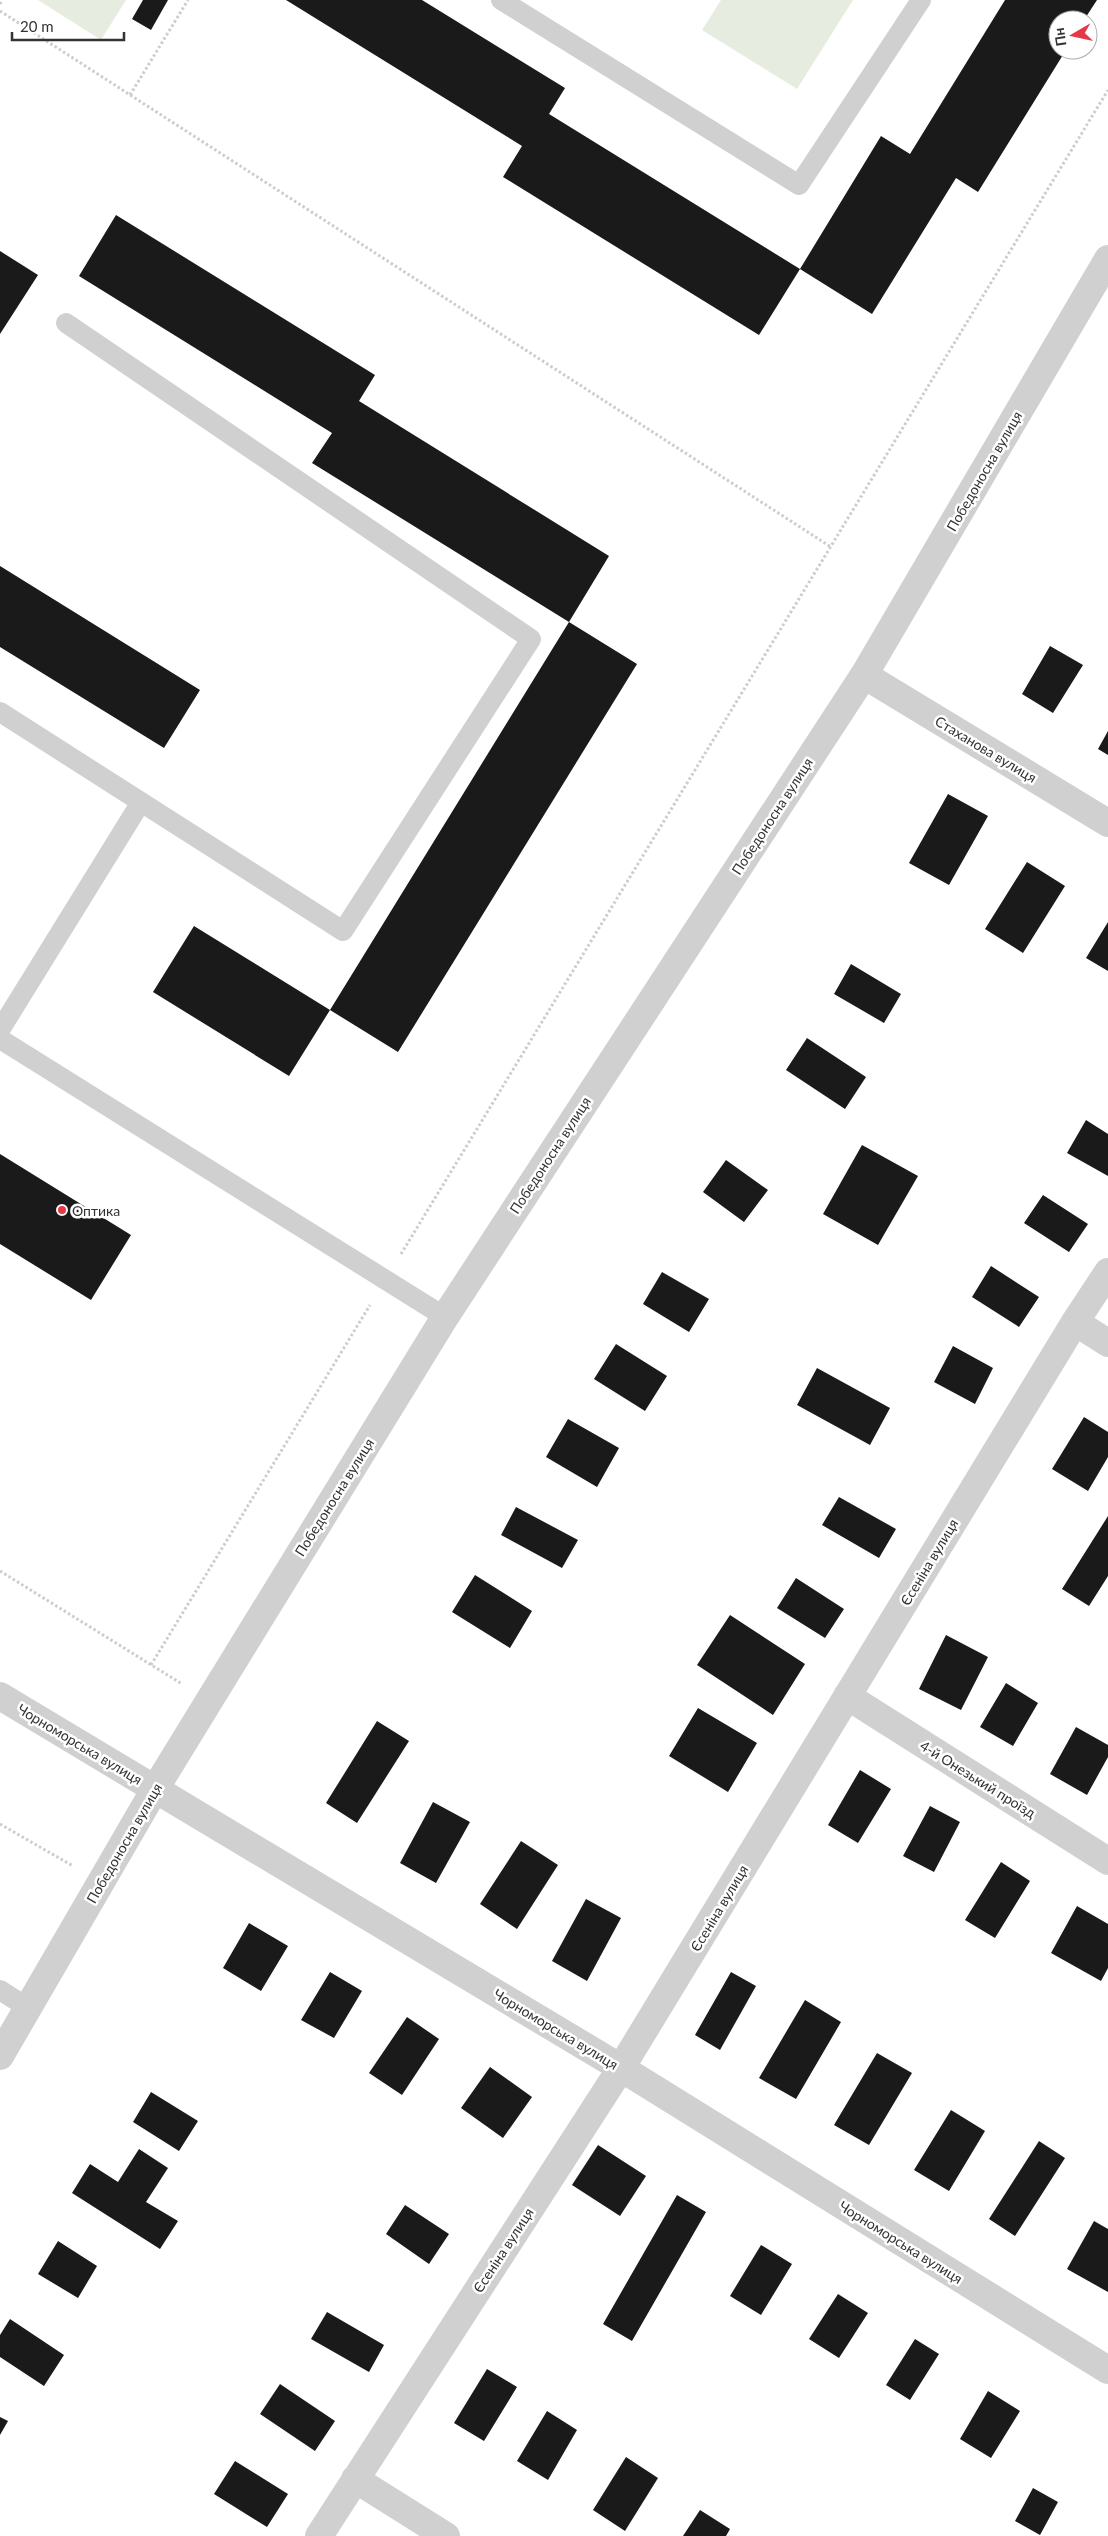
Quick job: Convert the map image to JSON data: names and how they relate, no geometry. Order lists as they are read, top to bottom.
{
  "streets": {
    "street": [
      "Победоносна вулиця",
      "Стаханова вулиця",
      "Єсеніна вулиця",
      "Чорноморська вулиця",
      "4-й Онезький проїзд"
    ]
  },
  "crossings": [
    ["Победоносна вулиця", "Стаханова вулиця"],
    ["Победоносна вулиця", "Чорноморська вулиця"],
    ["Єсеніна вулиця", "Чорноморська вулиця"],
    ["Єсеніна вулиця", "4-й Онезький проїзд"]
  ],
  "places": ["Оптика"],
  "scale_bar": "20 m",
  "north": "left"
}
